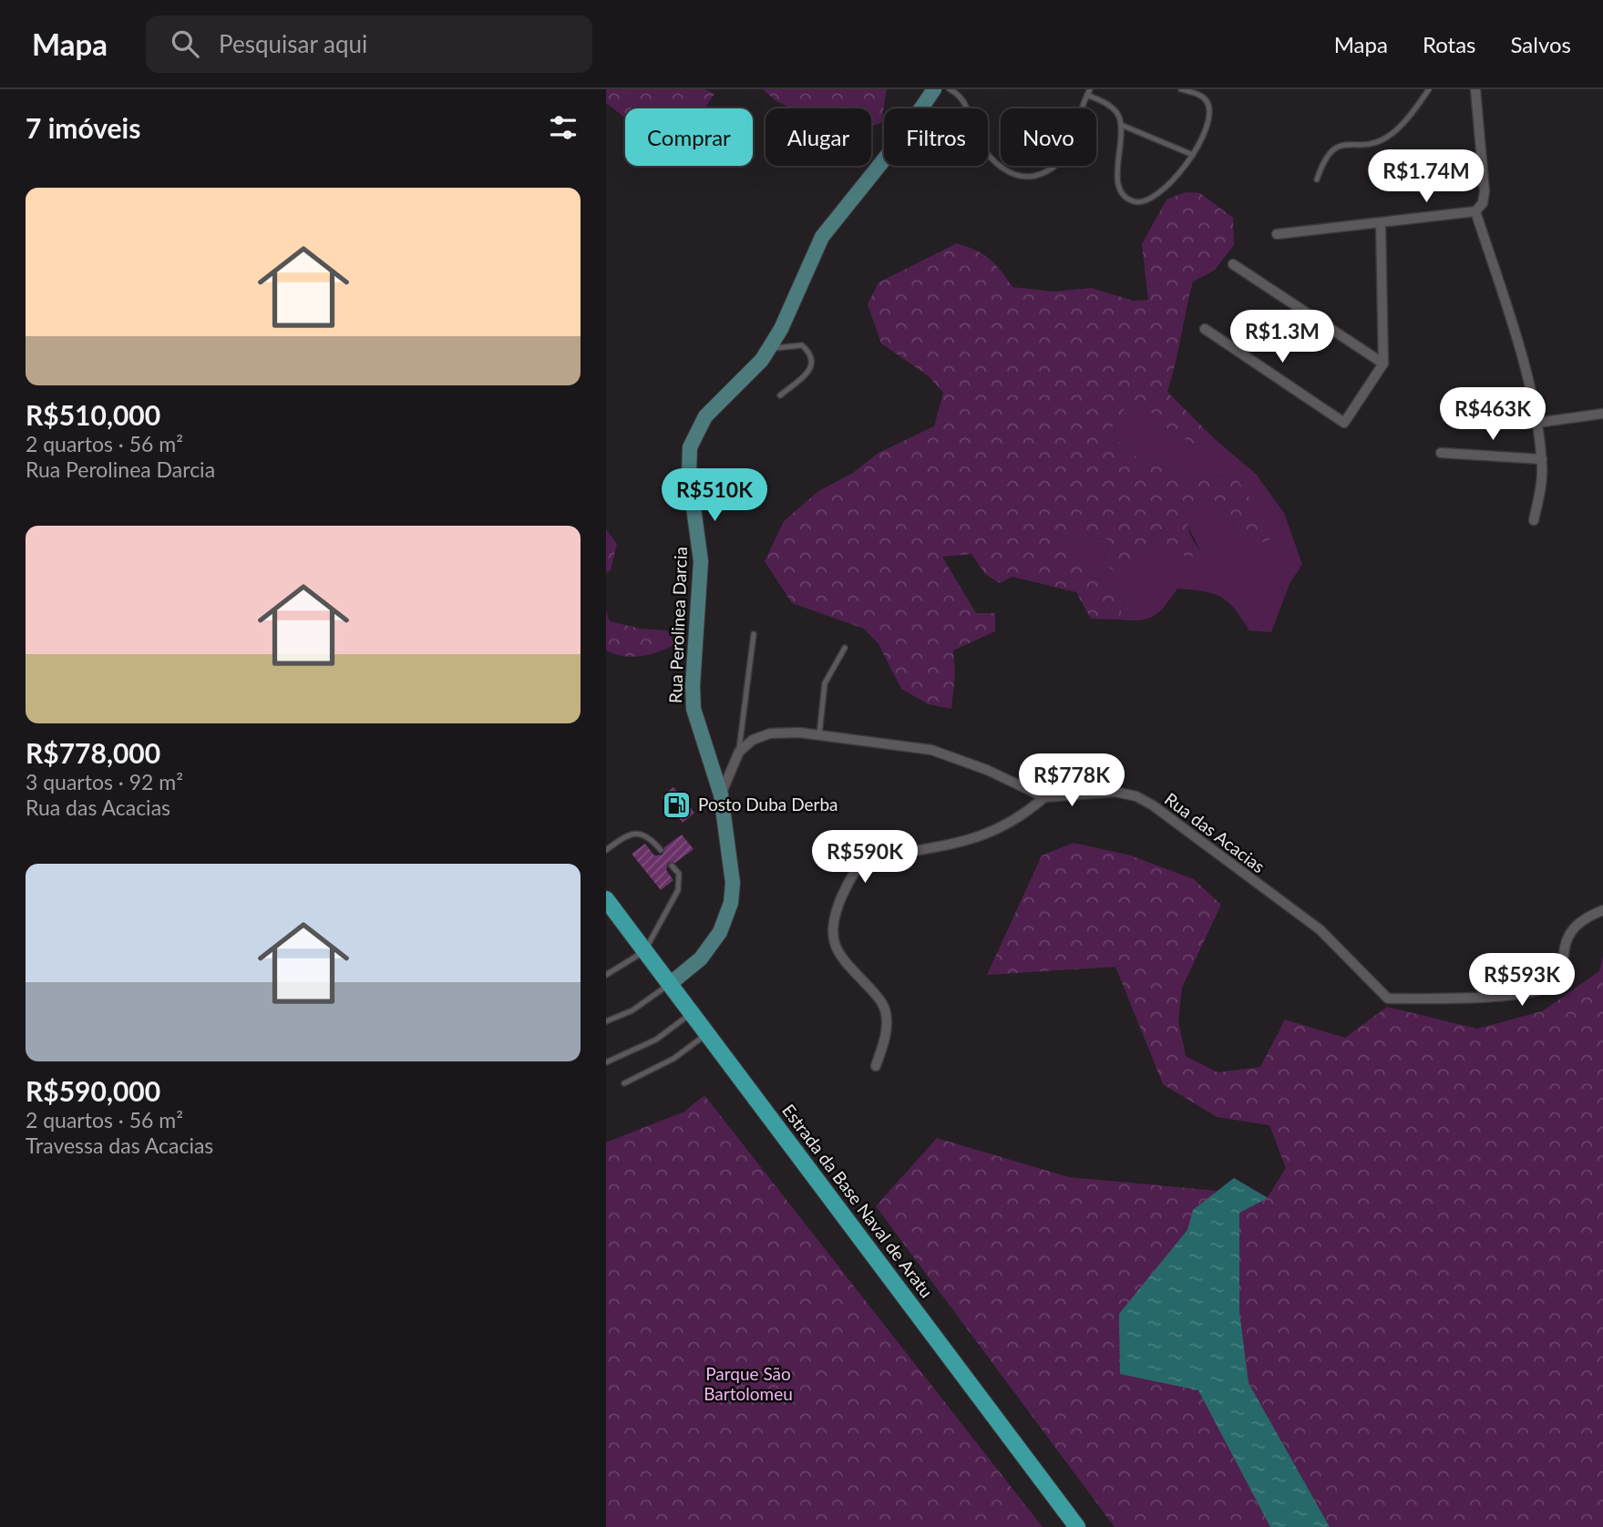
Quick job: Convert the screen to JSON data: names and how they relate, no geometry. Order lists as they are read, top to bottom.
{
  "streets": {
    "main road": ["Estrada da Base Naval de Aratu"],
    "street": ["Rua Perolinea Darcia", "Rua das Acacias"]
  },
  "crossings": [
    ["Rua Perolinea Darcia", "Estrada da Base Naval de Aratu"]
  ],
  "parks": ["Parque São Bartolomeu"],
  "places": {
    "fuel station": ["Posto Duba Derba"]
  },
  "page": {
    "header": "Mapa",
    "search": "Pesquisar aqui",
    "nav": ["Mapa", "Rotas", "Salvos"],
    "heading": "7 imóveis",
    "chip": [
      "Comprar",
      "Alugar",
      "Filtros",
      "Novo"
    ],
    "price": [
      "R$1.74M",
      "R$1.3M",
      "R$463K",
      "R$510K",
      "R$778K",
      "R$590K",
      "R$593K"
    ],
    "list": [
      {
        "name": "R$510,000",
        "note": "2 quartos · 56 m² · Rua Perolinea Darcia"
      },
      {
        "name": "R$778,000",
        "note": "3 quartos · 92 m² · Rua das Acacias"
      },
      {
        "name": "R$590,000",
        "note": "2 quartos · 56 m² · Travessa das Acacias"
      }
    ]
  }
}
